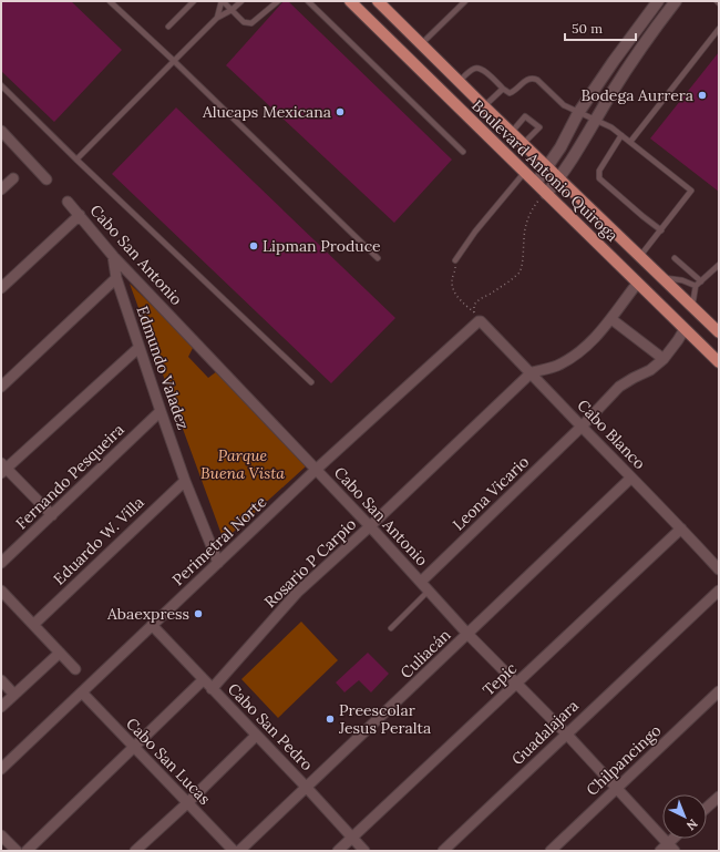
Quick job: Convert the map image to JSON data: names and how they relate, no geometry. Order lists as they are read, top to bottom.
{
  "streets": {
    "main road": ["Boulevard Antonio Quiroga"],
    "street": [
      "Cabo San Antonio",
      "Edmundo Valadez",
      "Cabo Blanco",
      "Fernando Pesqueira",
      "Leona Vicario",
      "Eduardo W. Villa",
      "Perimetral Norte",
      "Rosario P Carpio",
      "Culiacán",
      "Tepic",
      "Cabo San Pedro",
      "Guadalajara",
      "Chilpancingo",
      "Cabo San Lucas"
    ]
  },
  "crossings": [
    ["Boulevard Antonio Quiroga", "Leona Vicario"],
    ["Cabo San Antonio", "Edmundo Valadez"],
    ["Cabo San Antonio", "Leona Vicario"],
    ["Cabo San Antonio", "Perimetral Norte"],
    ["Cabo San Antonio", "Rosario P Carpio"],
    ["Cabo San Antonio", "Culiacán"],
    ["Cabo San Antonio", "Tepic"],
    ["Cabo San Antonio", "Guadalajara"],
    ["Cabo San Antonio", "Chilpancingo"],
    ["Edmundo Valadez", "Fernando Pesqueira"],
    ["Edmundo Valadez", "Eduardo W. Villa"],
    ["Edmundo Valadez", "Perimetral Norte"],
    ["Cabo Blanco", "Leona Vicario"],
    ["Cabo Blanco", "Perimetral Norte"],
    ["Cabo Blanco", "Rosario P Carpio"],
    ["Cabo Blanco", "Culiacán"],
    ["Cabo Blanco", "Tepic"],
    ["Perimetral Norte", "Cabo San Pedro"],
    ["Perimetral Norte", "Cabo San Lucas"],
    ["Rosario P Carpio", "Cabo San Pedro"],
    ["Culiacán", "Cabo San Pedro"],
    ["Tepic", "Cabo San Pedro"]
  ],
  "parks": ["Parque Buena Vista"],
  "places": [
    "Bodega Aurrera",
    "Alucaps Mexicana",
    "Lipman Produce",
    "Abaexpress",
    "Preescolar Jesus Peralta"
  ],
  "scale_bar": "50 m",
  "north": "bottom right"
}
